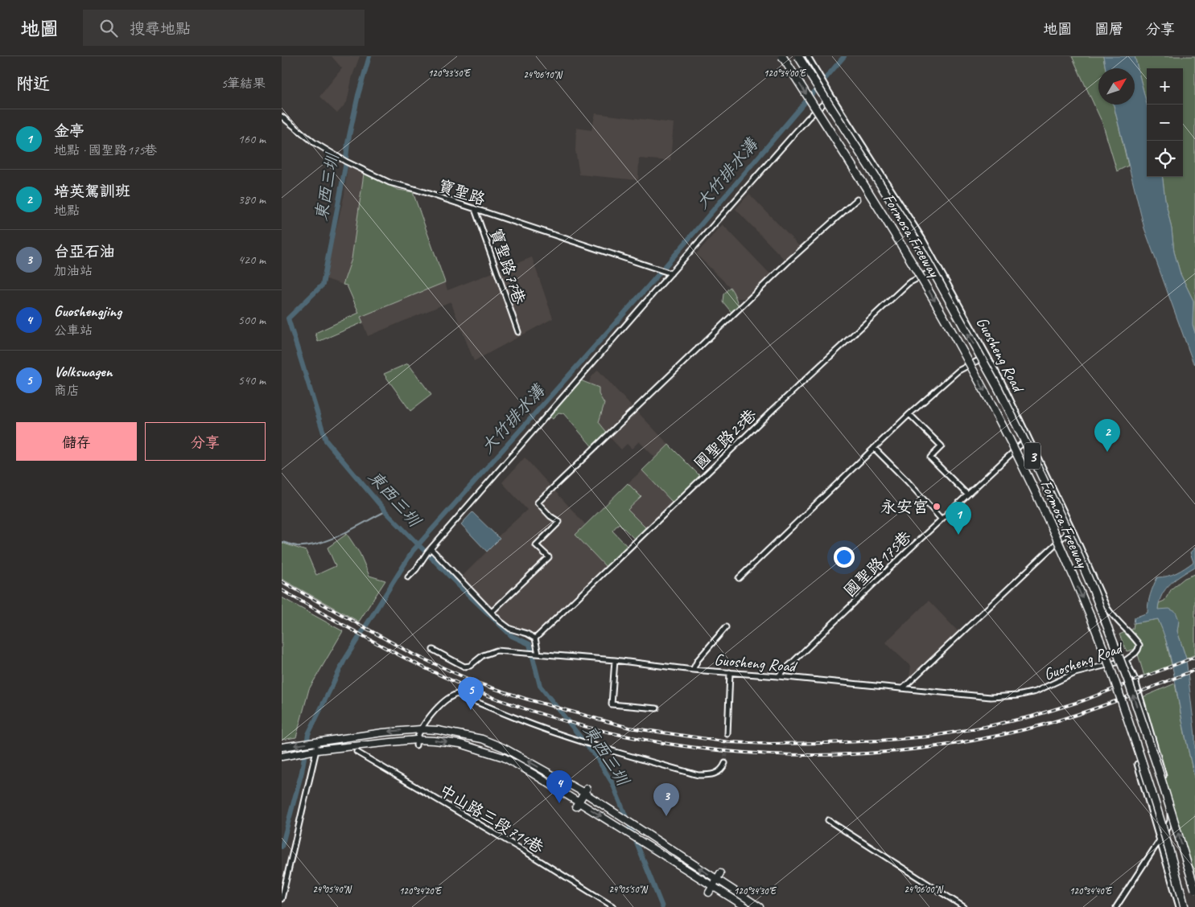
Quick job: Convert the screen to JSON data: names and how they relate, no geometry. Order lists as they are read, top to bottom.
{
  "streets": {
    "highway": ["Formosa Freeway", "3"],
    "street": [
      "寶聖路",
      "寶聖路77巷",
      "Guosheng Road",
      "國聖路23巷",
      "國聖路175巷",
      "中山路三段714巷"
    ]
  },
  "crossings": [
    ["寶聖路", "寶聖路77巷"],
    ["Guosheng Road", "國聖路23巷"],
    ["Guosheng Road", "國聖路175巷"]
  ],
  "water": ["大竹排水溝", "東西三圳"],
  "places": ["永安宮"],
  "north": "top right",
  "page": {
    "header": "地圖",
    "search": "搜尋地點",
    "nav": ["地圖", "圖層", "分享"],
    "heading": ["附近", "5筆結果"],
    "map_buttons": ["+", "−"],
    "list": [
      {
        "mark": "1",
        "name": "金亭",
        "note": "地點 · 國聖路175巷",
        "value": "160 m"
      },
      {
        "mark": "2",
        "name": "培英駕訓班",
        "note": "地點",
        "value": "380 m"
      },
      {
        "mark": "3",
        "name": "台亞石油",
        "note": "加油站",
        "value": "420 m"
      },
      {
        "mark": "4",
        "name": "Guoshengjing",
        "note": "公車站",
        "value": "500 m"
      },
      {
        "mark": "5",
        "name": "Volkswagen",
        "note": "商店",
        "value": "540 m"
      }
    ],
    "buttons": ["儲存", "分享"],
    "pins": [
      "2",
      "1",
      "5",
      "4",
      "3"
    ]
  },
  "coordinates": [
    "120°33'50\"E",
    "120°34'00\"E",
    "24°06'10\"N",
    "24°05'40\"N",
    "24°05'50\"N",
    "24°06'00\"N",
    "120°34'20\"E",
    "120°34'30\"E",
    "120°34'40\"E"
  ]
}
